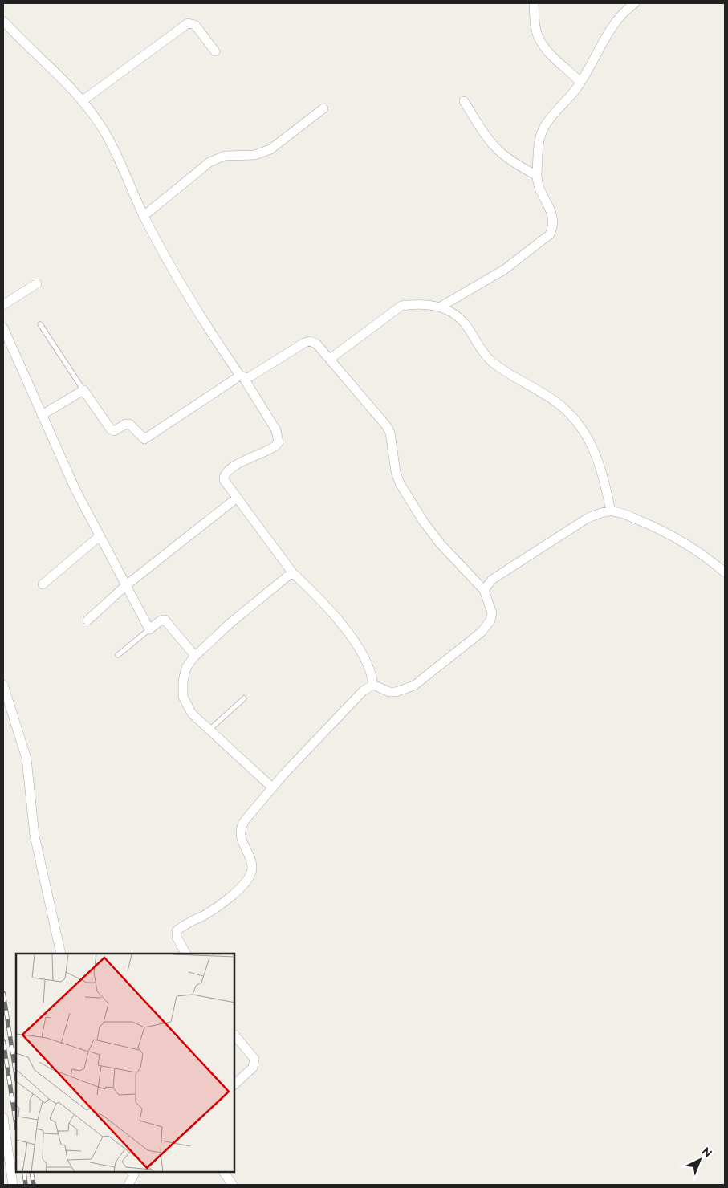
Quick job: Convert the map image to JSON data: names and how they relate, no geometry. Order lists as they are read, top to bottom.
{
  "north": "top right"
}
